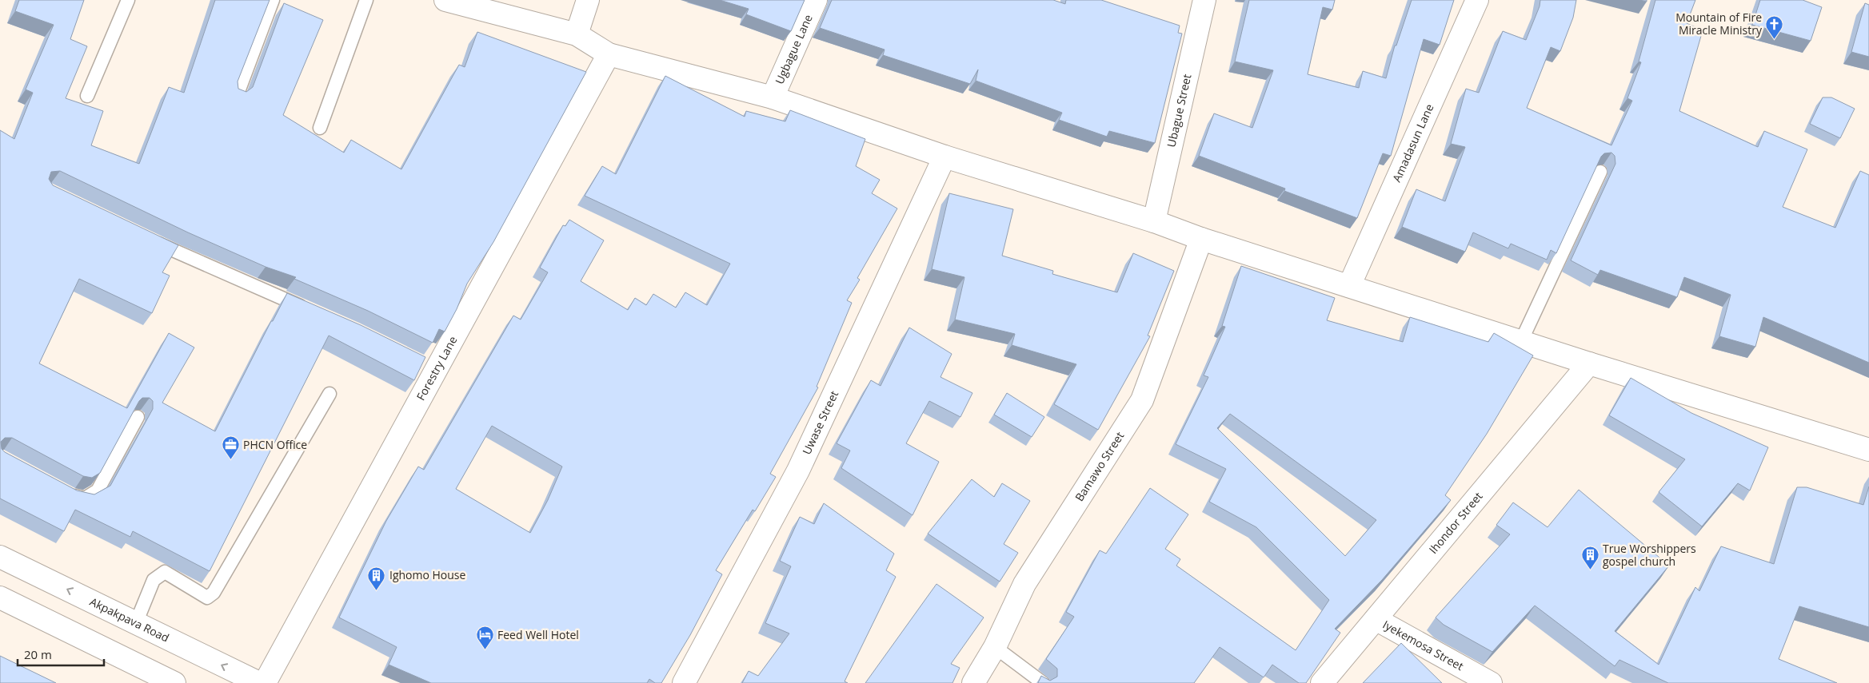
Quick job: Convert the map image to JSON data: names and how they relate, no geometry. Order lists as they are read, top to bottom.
{
  "streets": {
    "main road": [
      "Ugbague Lane",
      "Ubague Street",
      "Amadasun Lane",
      "Forestry Lane",
      "Uwase Street",
      "Bamawo Street",
      "Ihondor Street",
      "Akpakpava Road",
      "Iyekemosa Street"
    ]
  },
  "crossings": [
    ["Ihondor Street", "Iyekemosa Street"]
  ],
  "places": {
    "church": ["Mountain of Fire Miracle Ministry"],
    "office": ["PHCN Office"],
    "building": ["True Worshippers gospel church", "Ighomo House"],
    "hotel": ["Feed Well Hotel"]
  },
  "scale_bar": "20 m"
}
